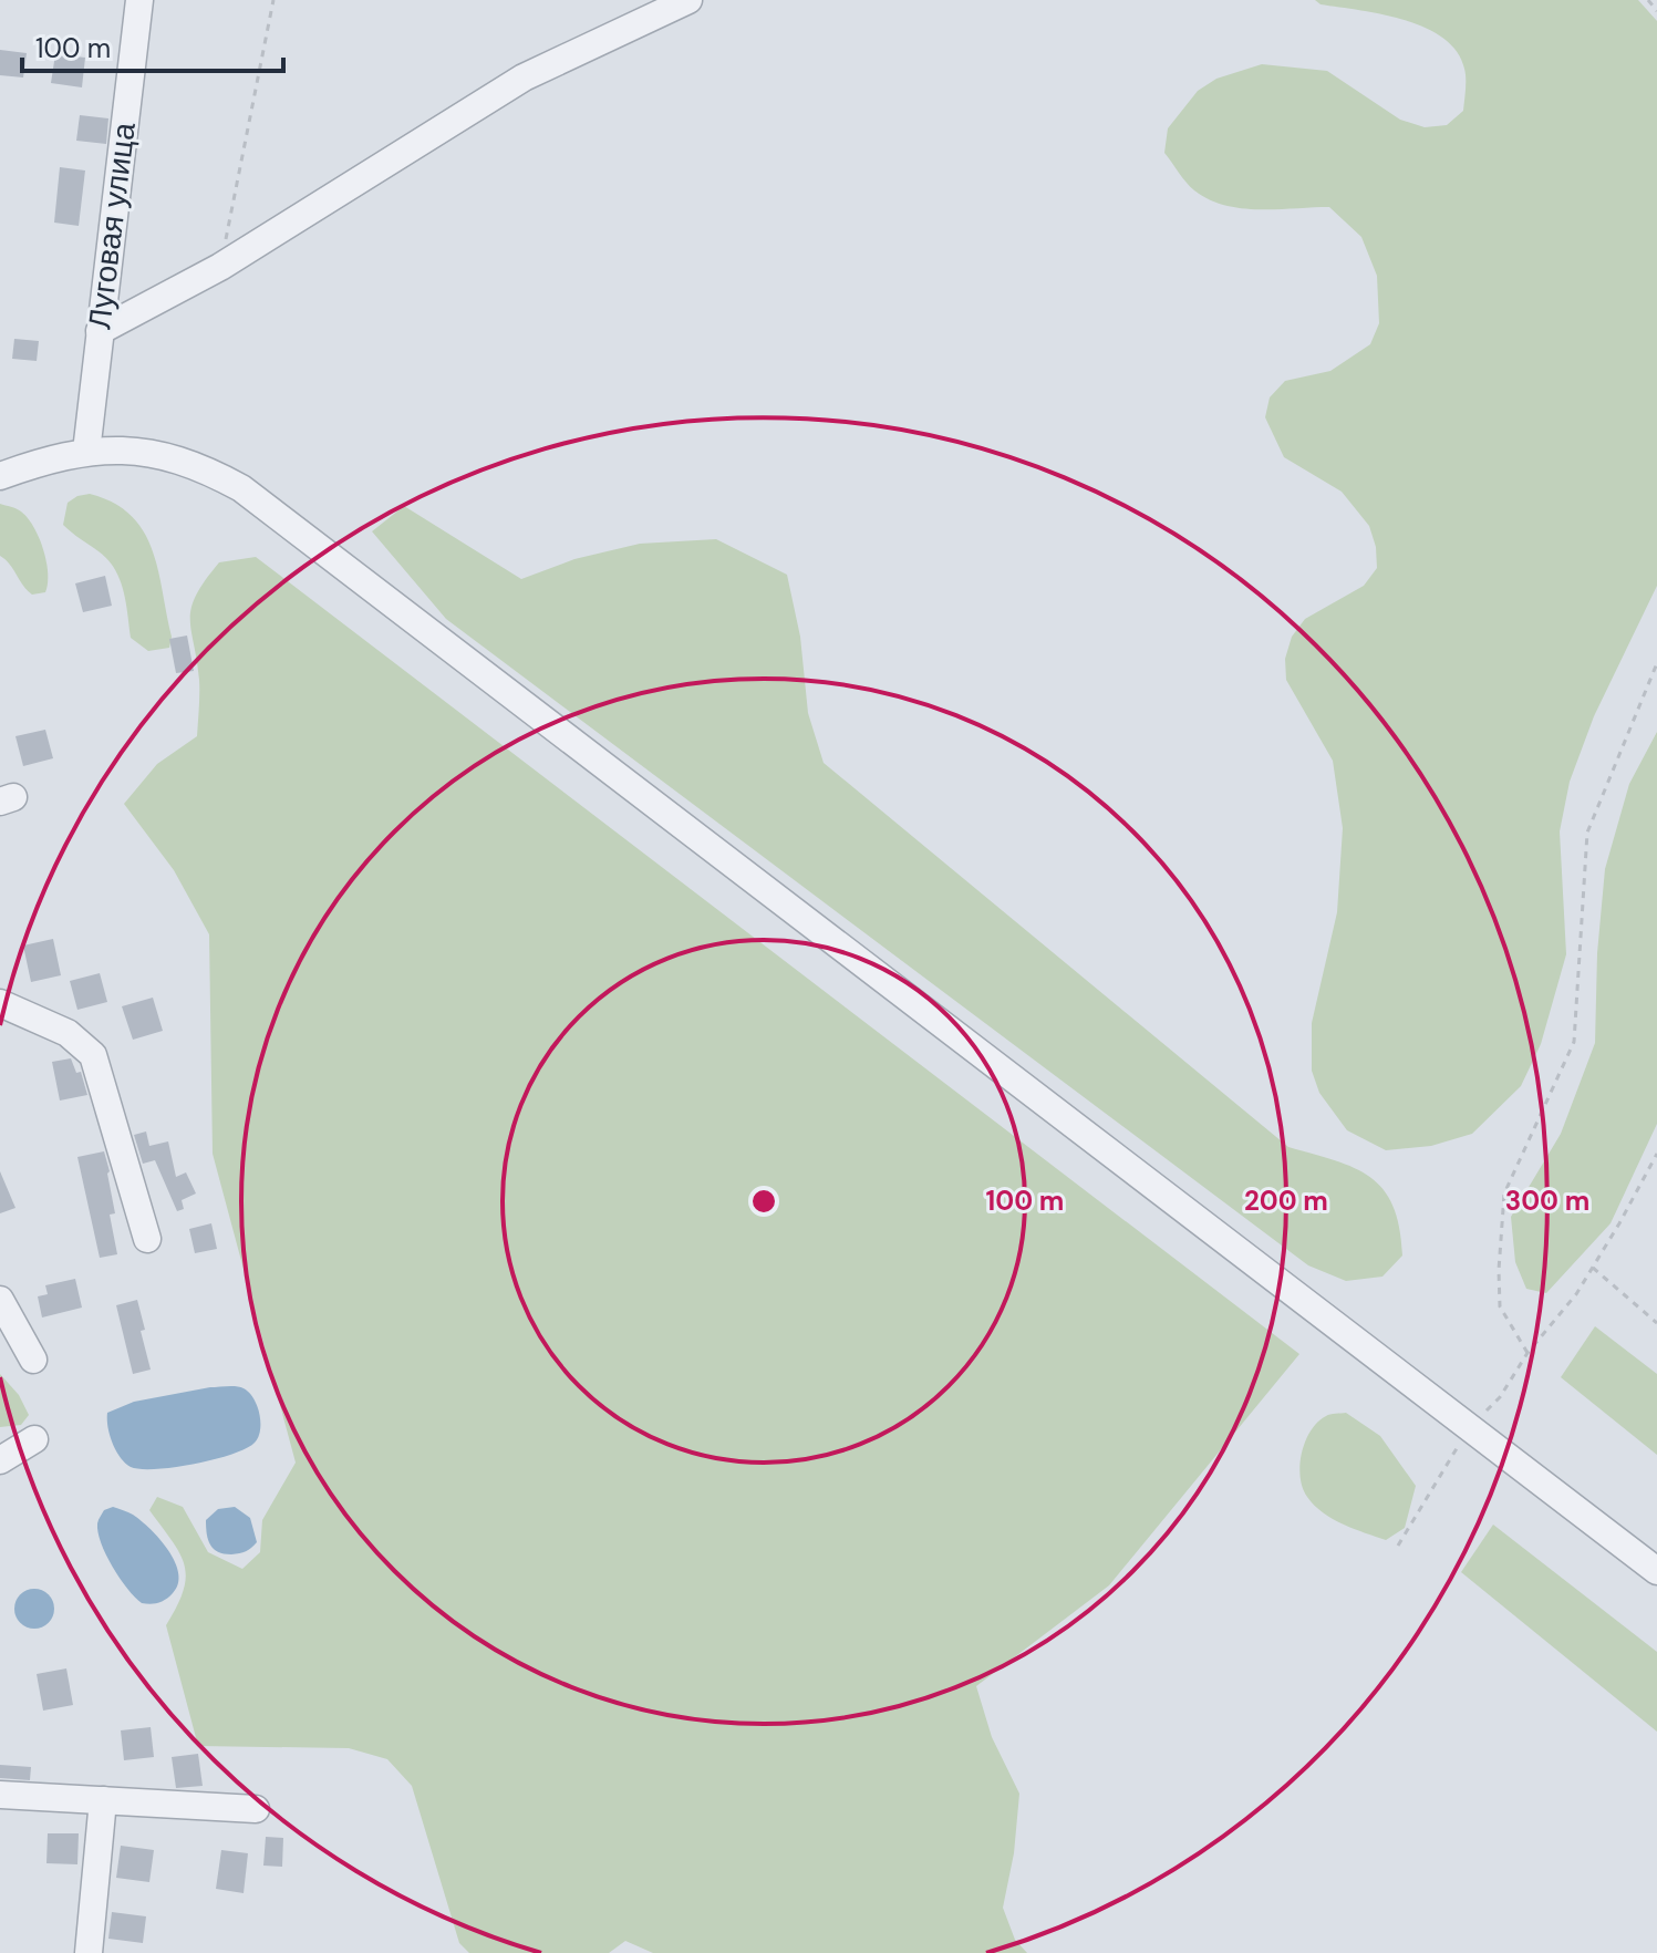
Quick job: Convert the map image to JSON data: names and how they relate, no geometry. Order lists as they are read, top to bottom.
{
  "streets": {
    "street": ["Луговая улица"]
  },
  "scale_bar": "100 m",
  "rings": ["100 m", "200 m", "300 m"]
}
